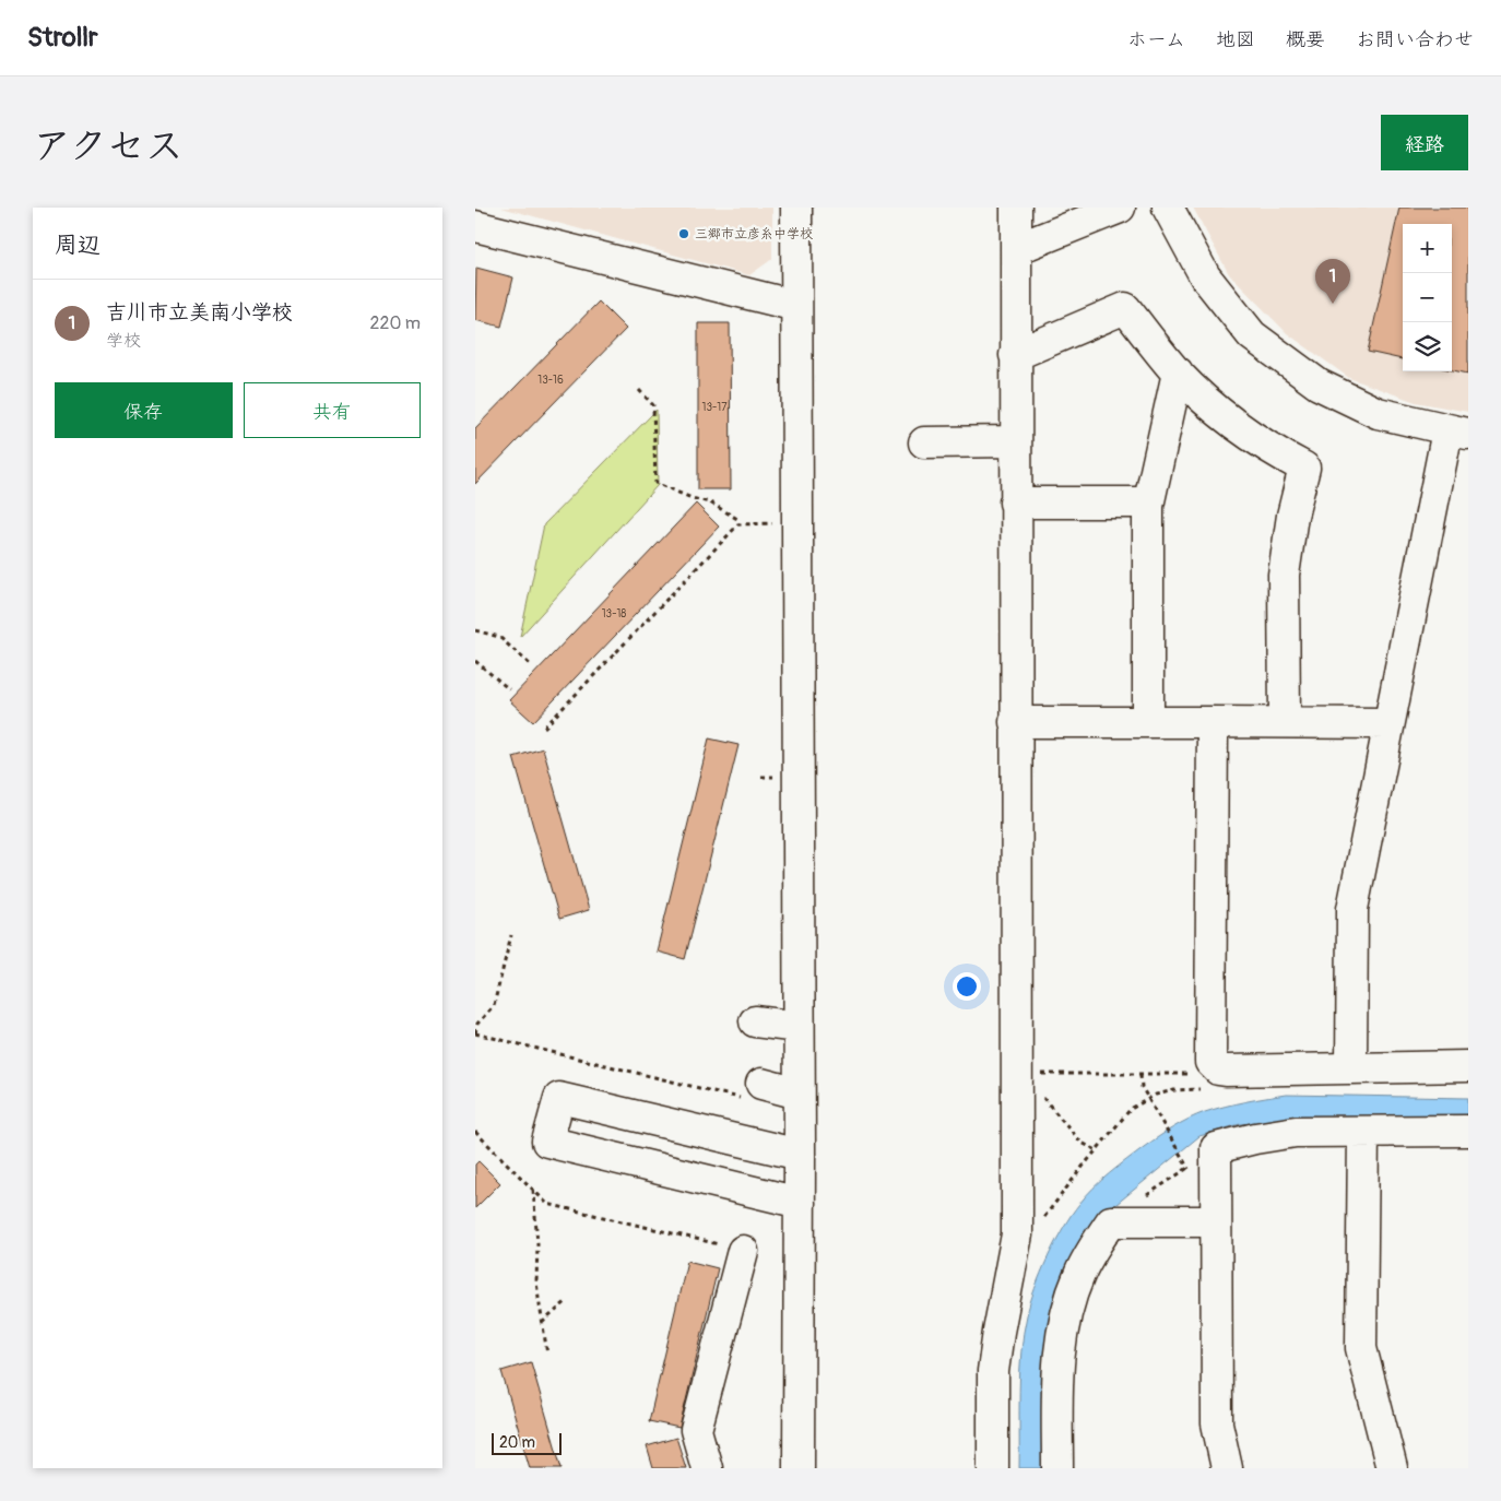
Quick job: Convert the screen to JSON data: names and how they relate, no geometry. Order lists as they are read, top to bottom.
{
  "places": ["三郷市立彦糸中学校"],
  "house_numbers": ["13-16", "13-17", "13-18"],
  "scale_bar": "20 m",
  "page": {
    "header": "Strollr",
    "nav": [
      "ホーム",
      "地図",
      "概要",
      "お問い合わせ"
    ],
    "title": "アクセス",
    "buttons": [
      "経路",
      ["保存", "共有"]
    ],
    "heading": "周辺",
    "map_buttons": ["+", "−"],
    "pins": "1",
    "list": [
      {
        "mark": "1",
        "name": "吉川市立美南小学校",
        "note": "学校",
        "value": "220 m"
      }
    ],
    "scale": "20 m"
  }
}
